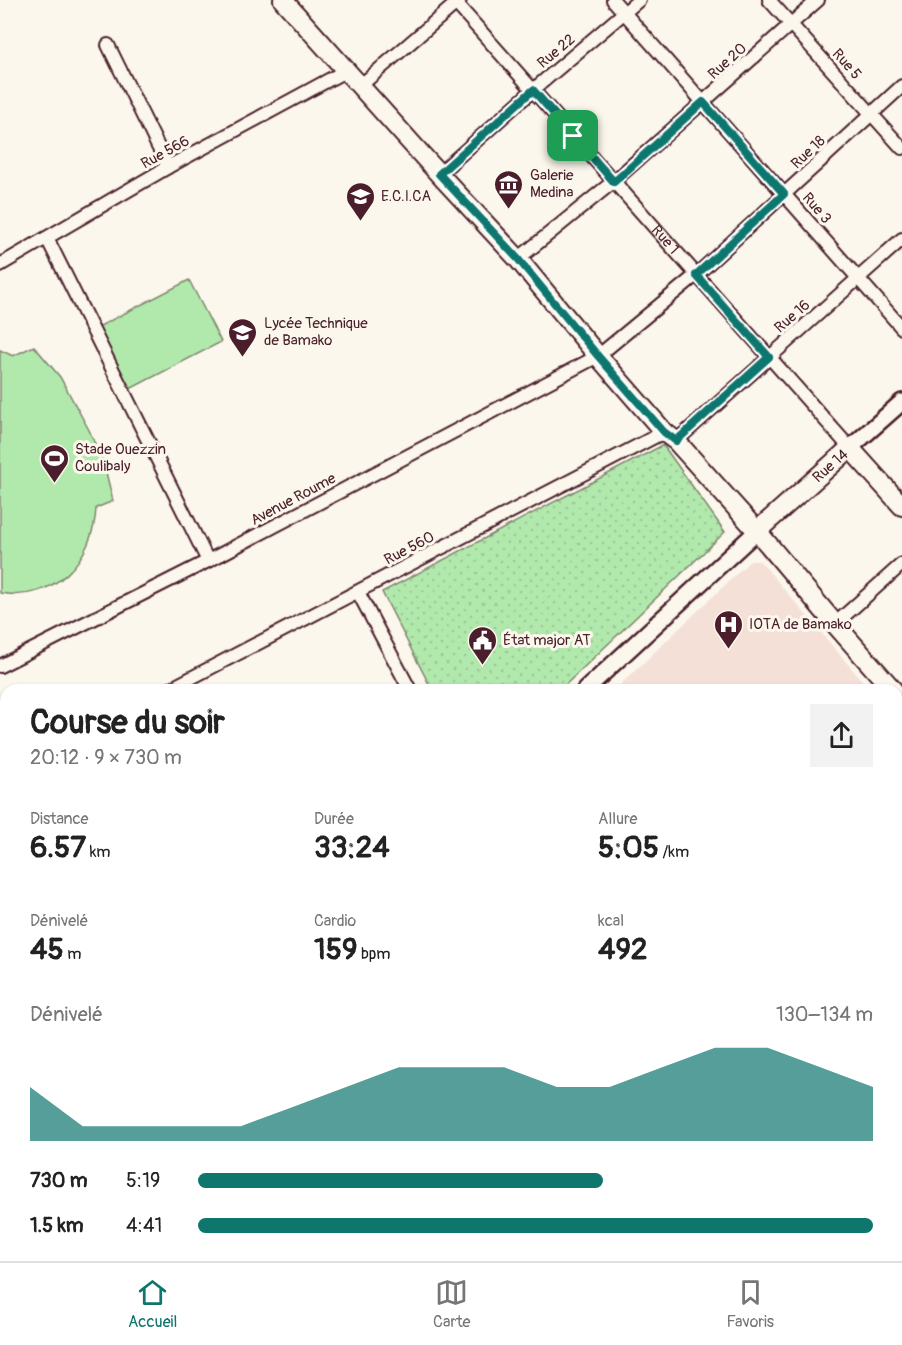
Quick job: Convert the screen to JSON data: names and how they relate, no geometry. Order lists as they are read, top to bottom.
{
  "streets": {
    "main road": ["Rue 1", "Rue 14"],
    "street": [
      "Rue 22",
      "Rue 20",
      "Rue 5",
      "Rue 566",
      "Rue 18",
      "Rue 3",
      "Rue 16",
      "Avenue Roume",
      "Rue 560"
    ]
  },
  "crossings": [
    ["Rue 22", "Rue 3"],
    ["Rue 22", "Rue 1"],
    ["Rue 20", "Rue 5"],
    ["Rue 20", "Rue 3"],
    ["Rue 20", "Rue 1"],
    ["Rue 5", "Rue 18"],
    ["Rue 18", "Rue 3"],
    ["Rue 18", "Rue 1"],
    ["Rue 18", "Avenue Roume"],
    ["Rue 3", "Rue 16"],
    ["Rue 1", "Rue 16"],
    ["Rue 1", "Rue 14"],
    ["Rue 16", "Rue 560"]
  ],
  "places": {
    "museum": ["Galerie Medina"],
    "school or university": ["E.C.I.CA", "Lycée Technique de Bamako"],
    "sports": ["Stade Ouezzin Coulibaly"],
    "hospital": ["IOTA de Bamako"],
    "public building": ["État major AT"]
  },
  "page": {
    "heading": ["Course du soir", "20:12 · 9 × 730 m"],
    "stats": [
      ["Distance", "6.57 km"],
      ["Durée", "33:24"],
      ["Allure", "5:05 /km"],
      ["Dénivelé", "45 m"],
      ["Cardio", "159 bpm"],
      ["kcal", "492"]
    ],
    "chart": ["Dénivelé", "130–134 m"],
    "list": [
      {
        "name": "730 m",
        "note": "5:19"
      },
      {
        "name": "1.5 km",
        "note": "4:41"
      }
    ],
    "tabs": ["Accueil", "Carte", "Favoris"]
  }
}
